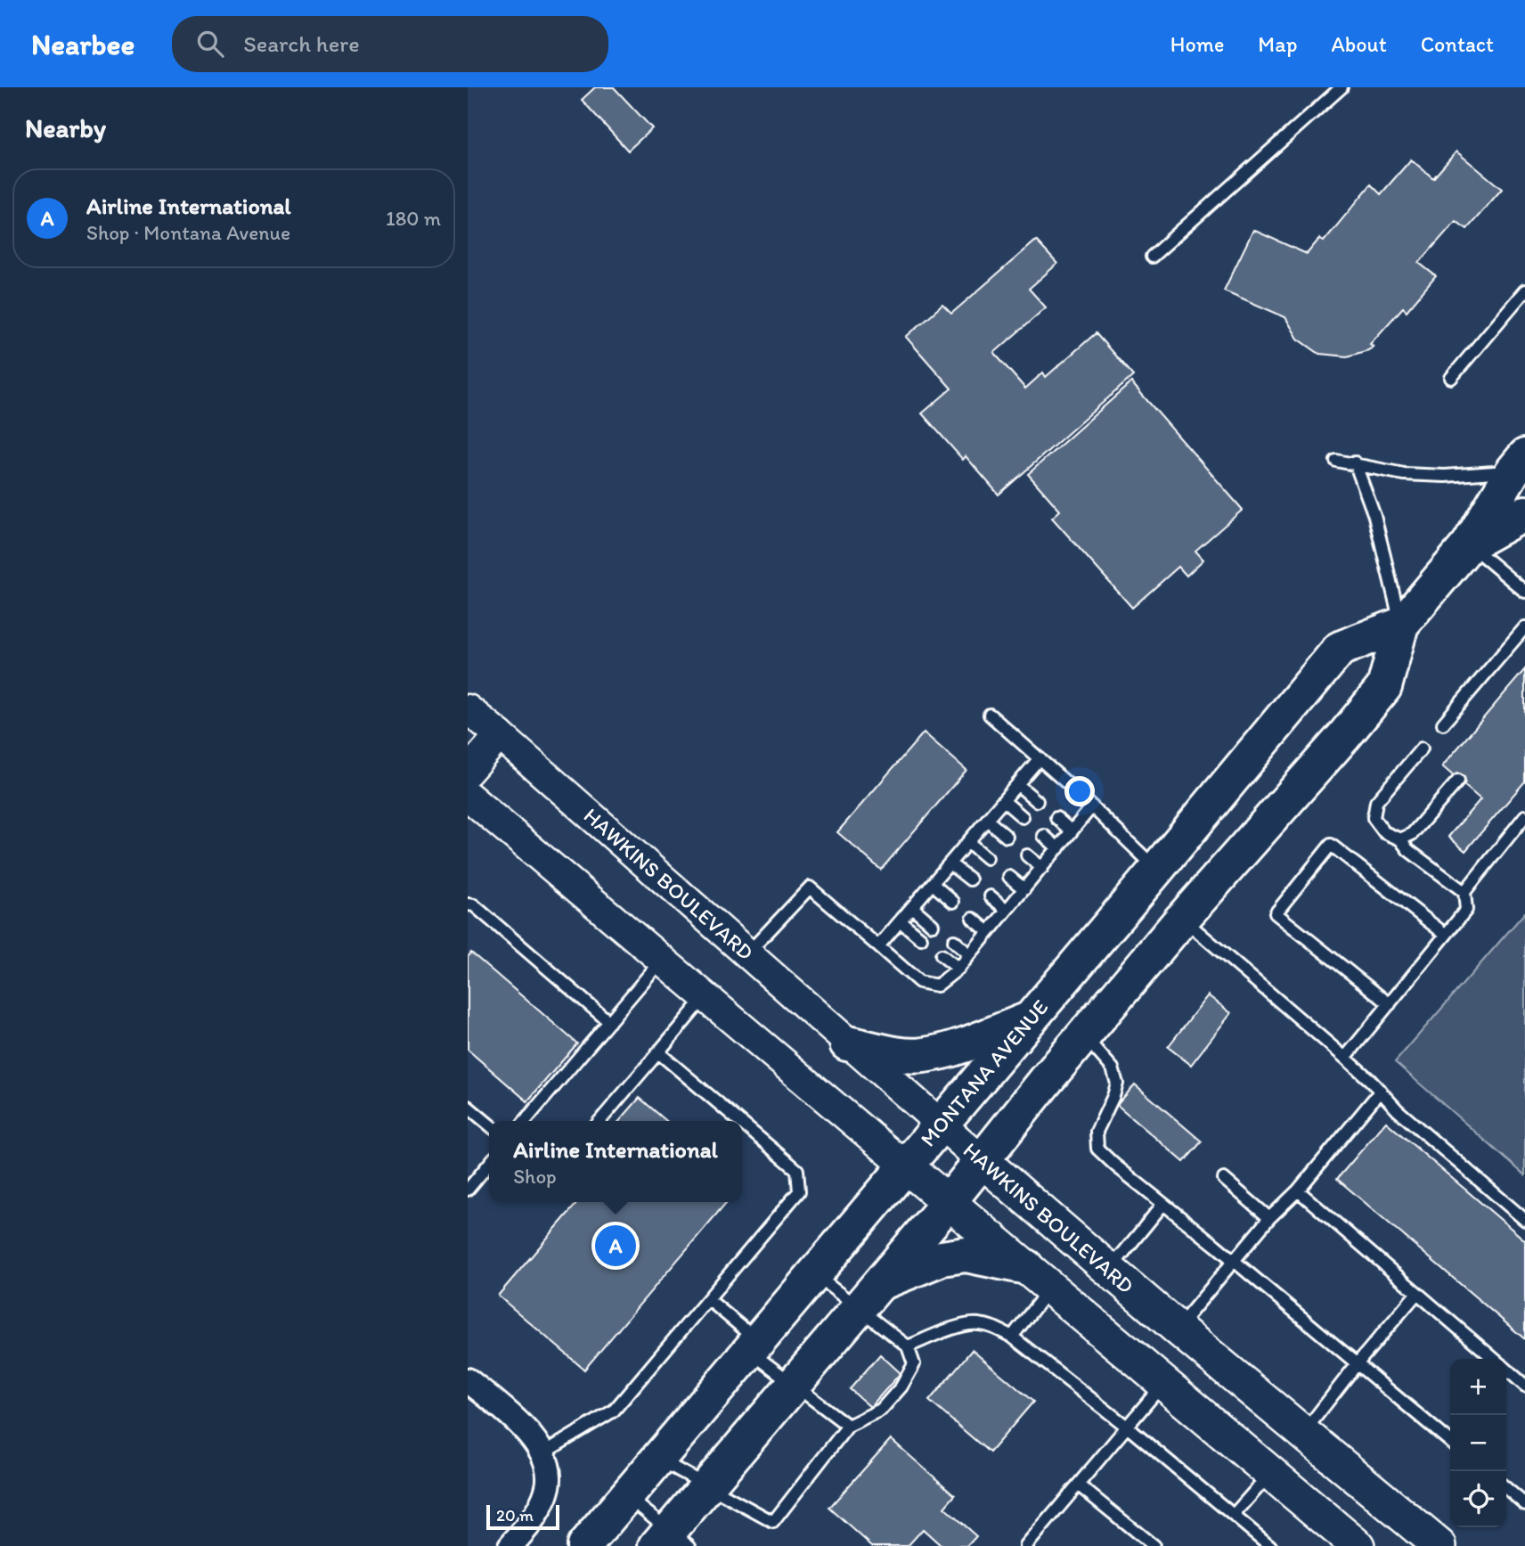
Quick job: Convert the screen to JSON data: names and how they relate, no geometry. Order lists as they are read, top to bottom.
{
  "streets": {
    "highway": ["MONTANA AVENUE"],
    "main road": ["HAWKINS BOULEVARD"]
  },
  "crossings": [
    ["HAWKINS BOULEVARD", "MONTANA AVENUE"]
  ],
  "scale_bar": "20 m",
  "page": {
    "header": "Nearbee",
    "search": "Search here",
    "nav": [
      "Home",
      "Map",
      "About",
      "Contact"
    ],
    "heading": "Nearby",
    "list": [
      {
        "mark": "A",
        "name": "Airline International",
        "note": "Shop · Montana Avenue",
        "value": "180 m"
      }
    ],
    "popup": ["Airline International", "Shop"],
    "pins": "A",
    "map_buttons": ["+", "−"],
    "scale": "20 m"
  }
}
